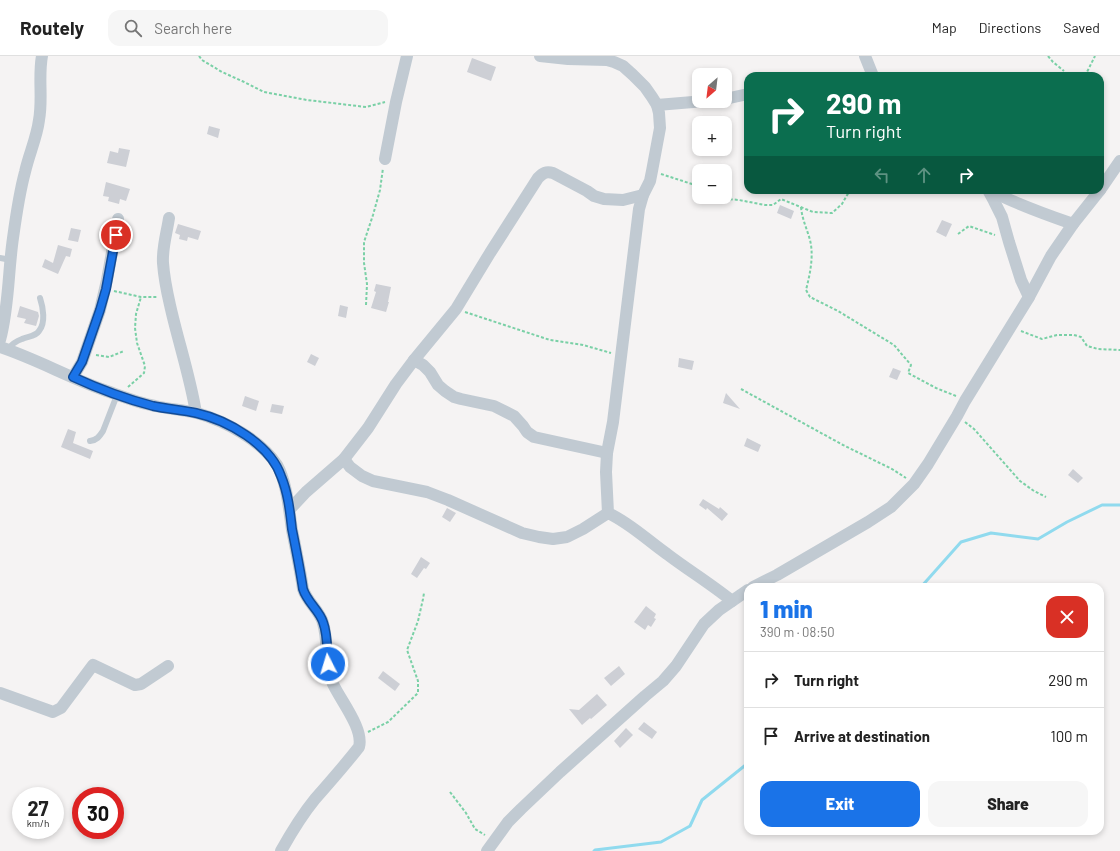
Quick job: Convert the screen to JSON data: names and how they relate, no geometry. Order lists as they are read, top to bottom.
{
  "north": "bottom left",
  "page": {
    "header": "Routely",
    "search": "Search here",
    "nav": ["Map", "Directions", "Saved"],
    "map_buttons": ["+", "−"],
    "turn": ["290 m", "Turn right"],
    "heading": ["1 min", "390 m · 08:50"],
    "list": [
      {
        "name": "Turn right",
        "value": "290 m"
      },
      {
        "name": "Arrive at destination",
        "value": "100 m"
      }
    ],
    "buttons": ["Exit", "Share"],
    "speed": "27 km/h",
    "limit": "30"
  }
}
